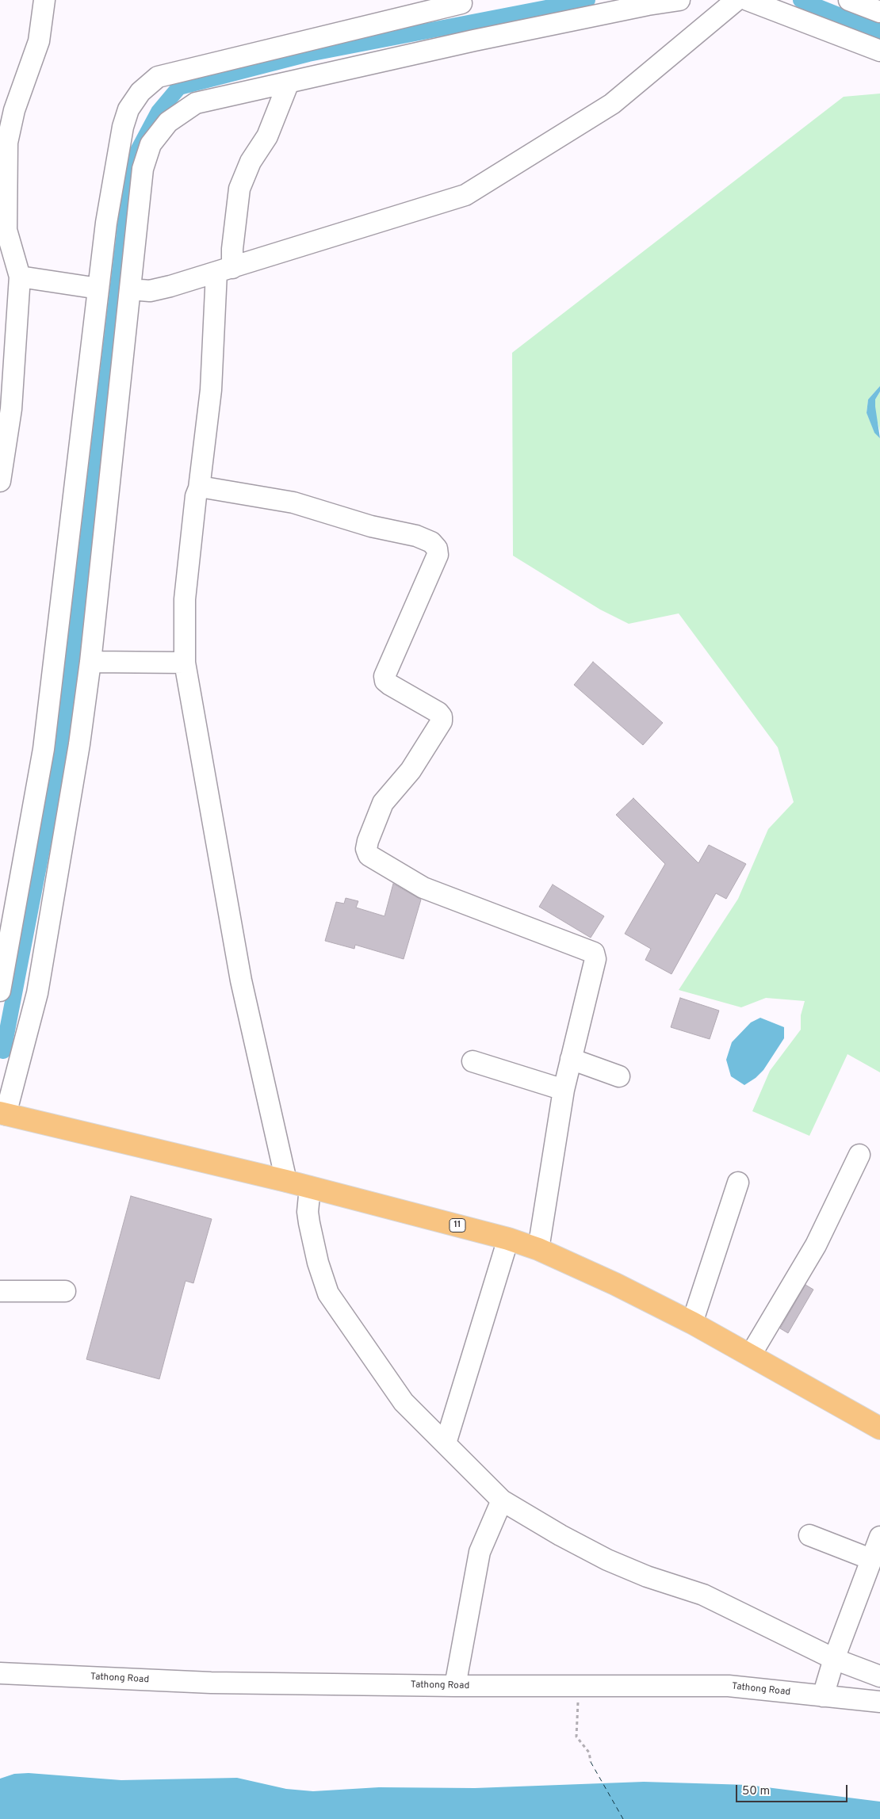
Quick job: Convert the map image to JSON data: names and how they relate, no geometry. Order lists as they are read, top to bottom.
{
  "streets": {
    "highway": ["11"],
    "street": ["Tathong Road"]
  },
  "scale_bar": "50 m"
}
